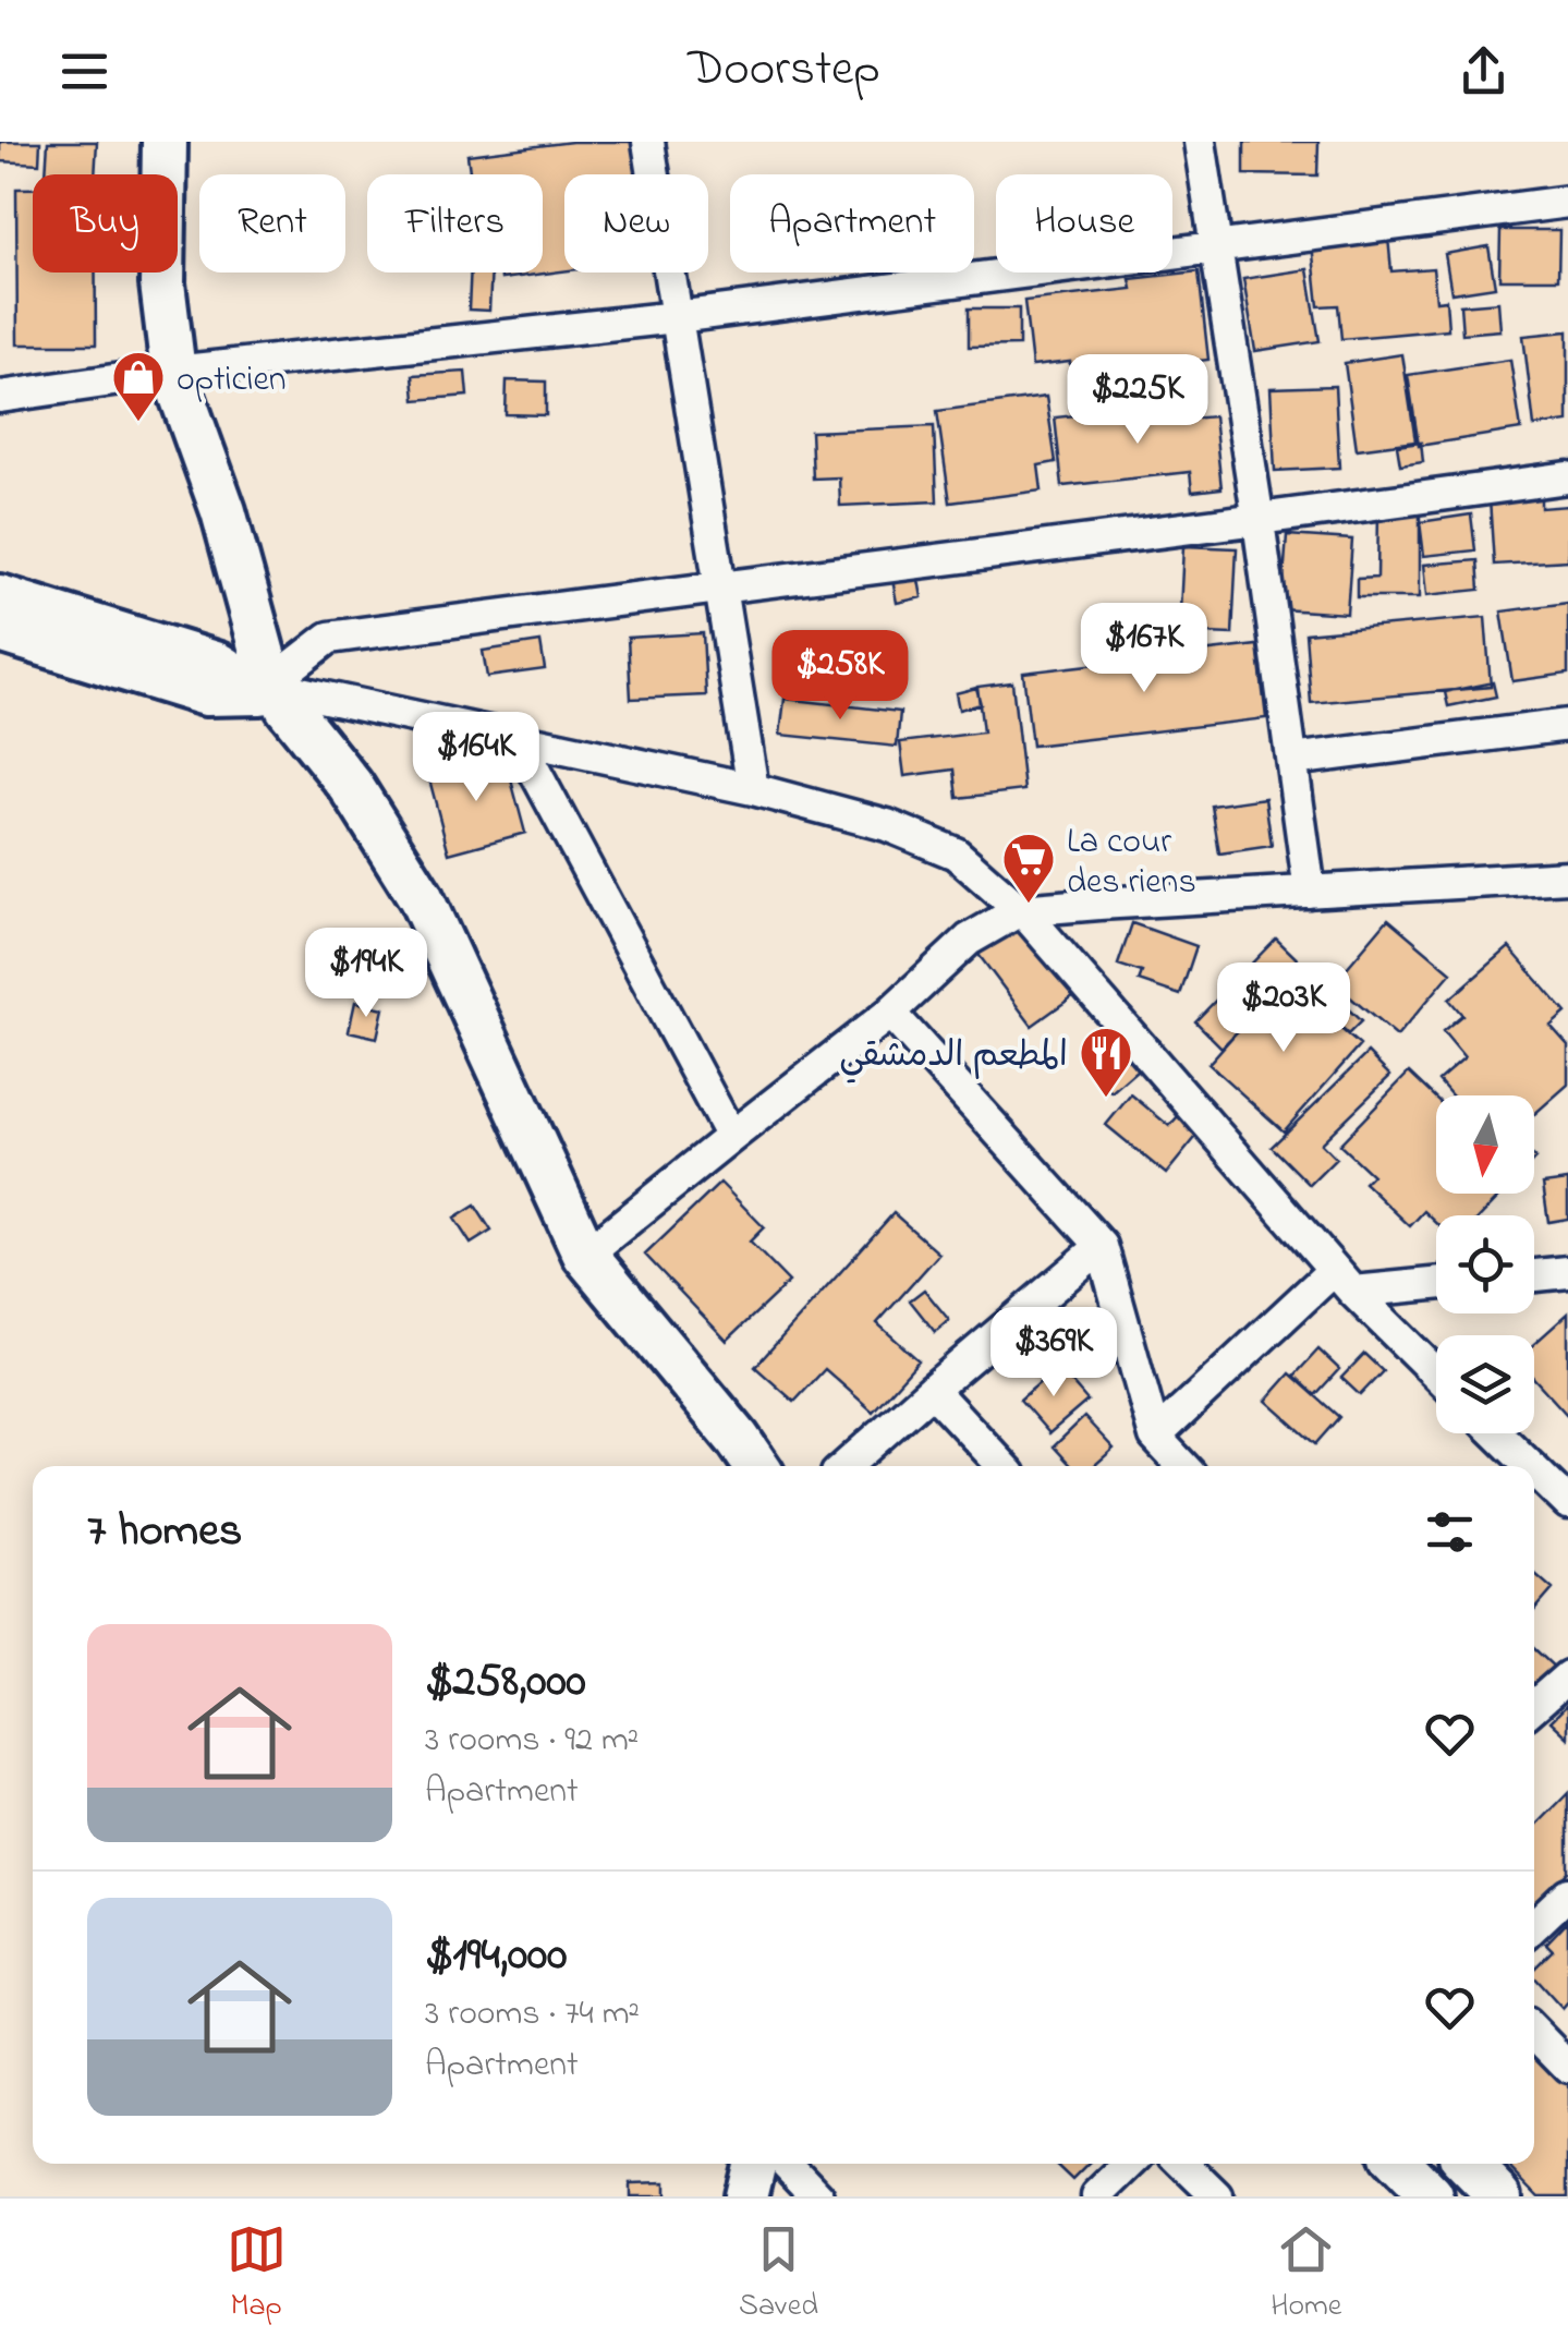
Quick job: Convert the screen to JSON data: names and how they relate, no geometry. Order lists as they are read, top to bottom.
{
  "places": {
    "shop": ["opticien"],
    "supermarket": ["La cour des riens"],
    "restaurant": ["المطعم الدمشقي"]
  },
  "north": "bottom",
  "page": {
    "header": "Doorstep",
    "chip": [
      "Buy",
      "Rent",
      "Filters",
      "New",
      "Apartment",
      "House"
    ],
    "price": [
      "$225K",
      "$167K",
      "$258K",
      "$164K",
      "$194K",
      "$203K",
      "$369K"
    ],
    "heading": "7 homes",
    "list": [
      {
        "name": "$258,000",
        "note": "3 rooms · 92 m² · Apartment"
      },
      {
        "name": "$194,000",
        "note": "3 rooms · 74 m² · Apartment"
      }
    ],
    "tabs": ["Map", "Saved", "Home"]
  }
}
